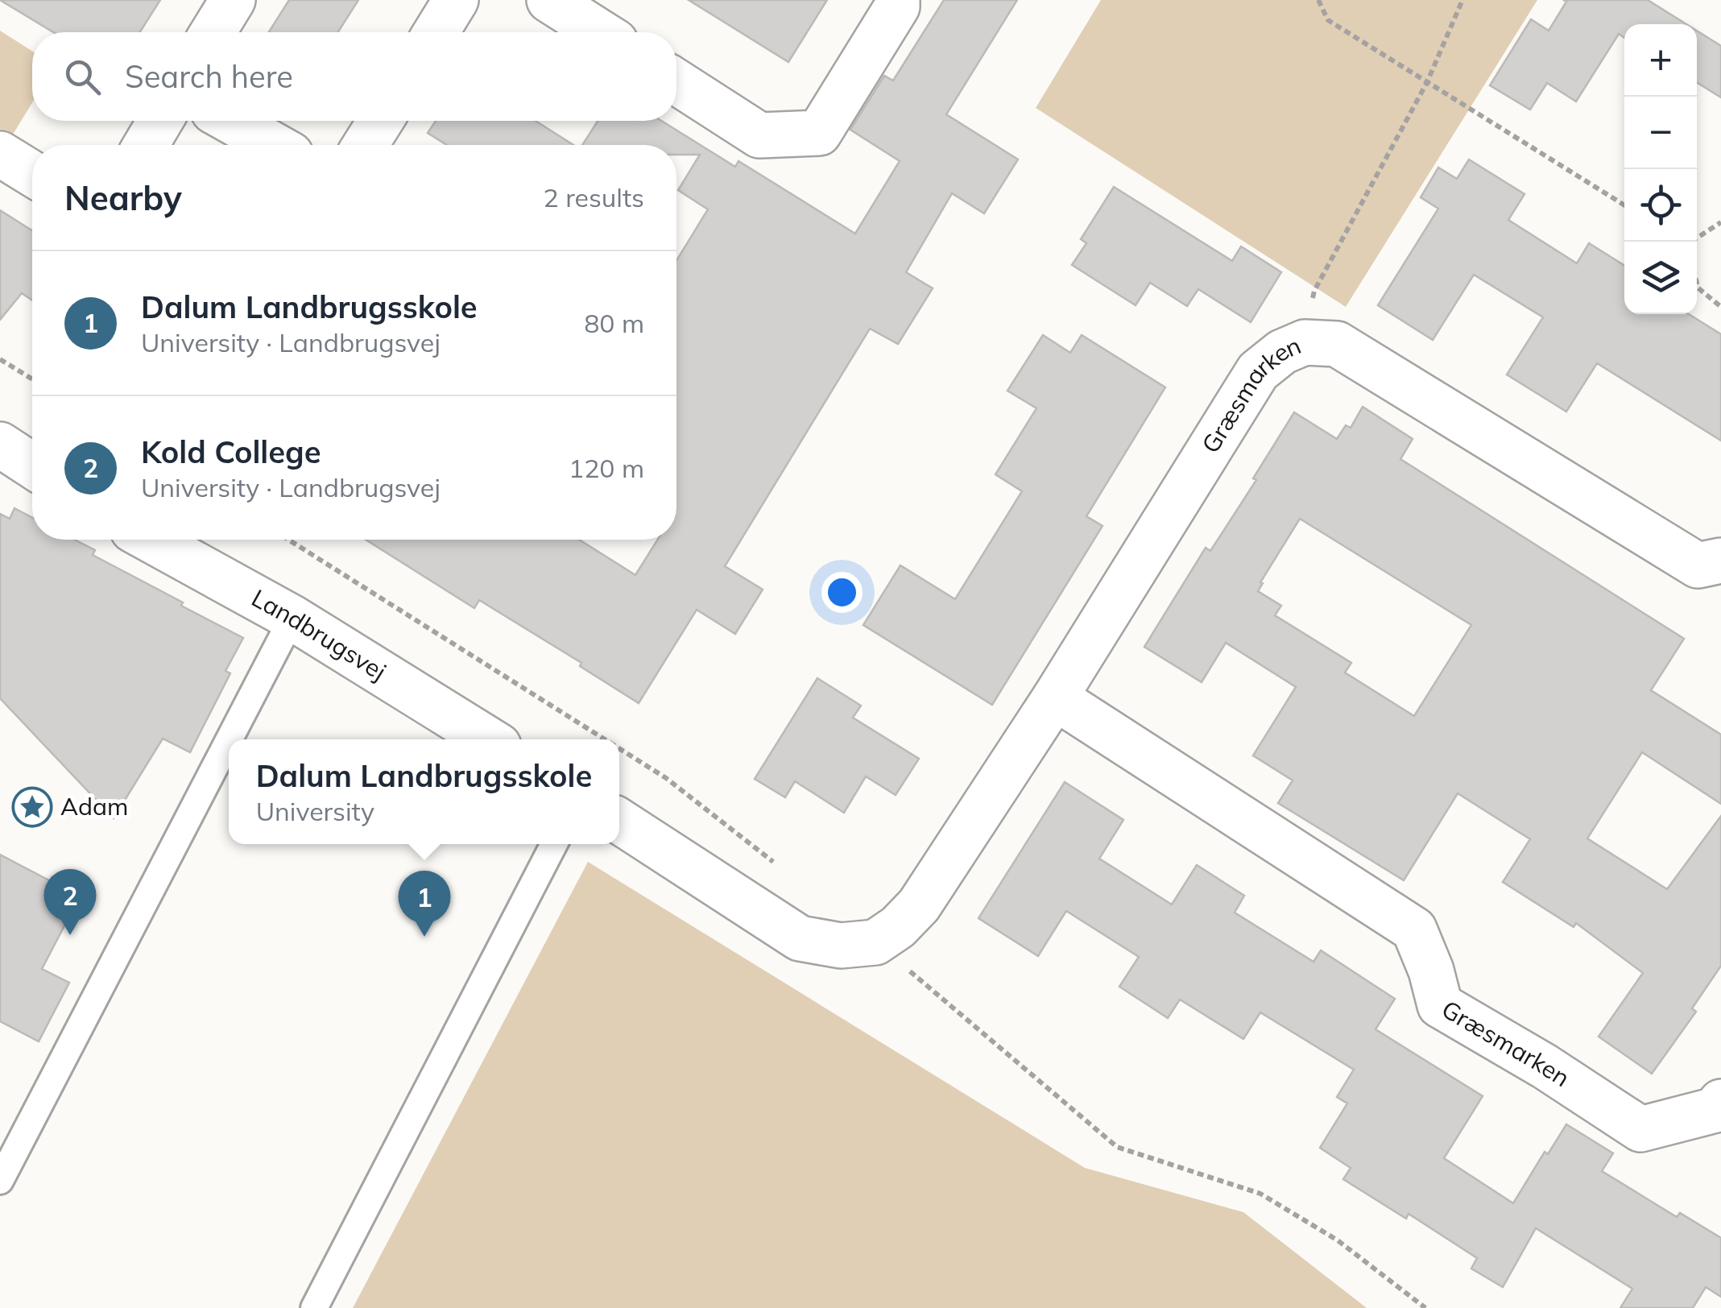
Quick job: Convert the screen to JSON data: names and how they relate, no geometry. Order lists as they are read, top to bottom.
{
  "streets": {
    "street": ["Græsmarken", "Landbrugsvej"]
  },
  "places": {
    "place": ["Adam"]
  },
  "page": {
    "map_buttons": ["+", "−"],
    "search": "Search here",
    "heading": ["Nearby", "2 results"],
    "list": [
      {
        "mark": "1",
        "name": "Dalum Landbrugsskole",
        "note": "University · Landbrugsvej",
        "value": "80 m"
      },
      {
        "mark": "2",
        "name": "Kold College",
        "note": "University · Landbrugsvej",
        "value": "120 m"
      }
    ],
    "popup": ["Dalum Landbrugsskole", "University"],
    "pins": ["2", "1"]
  }
}
